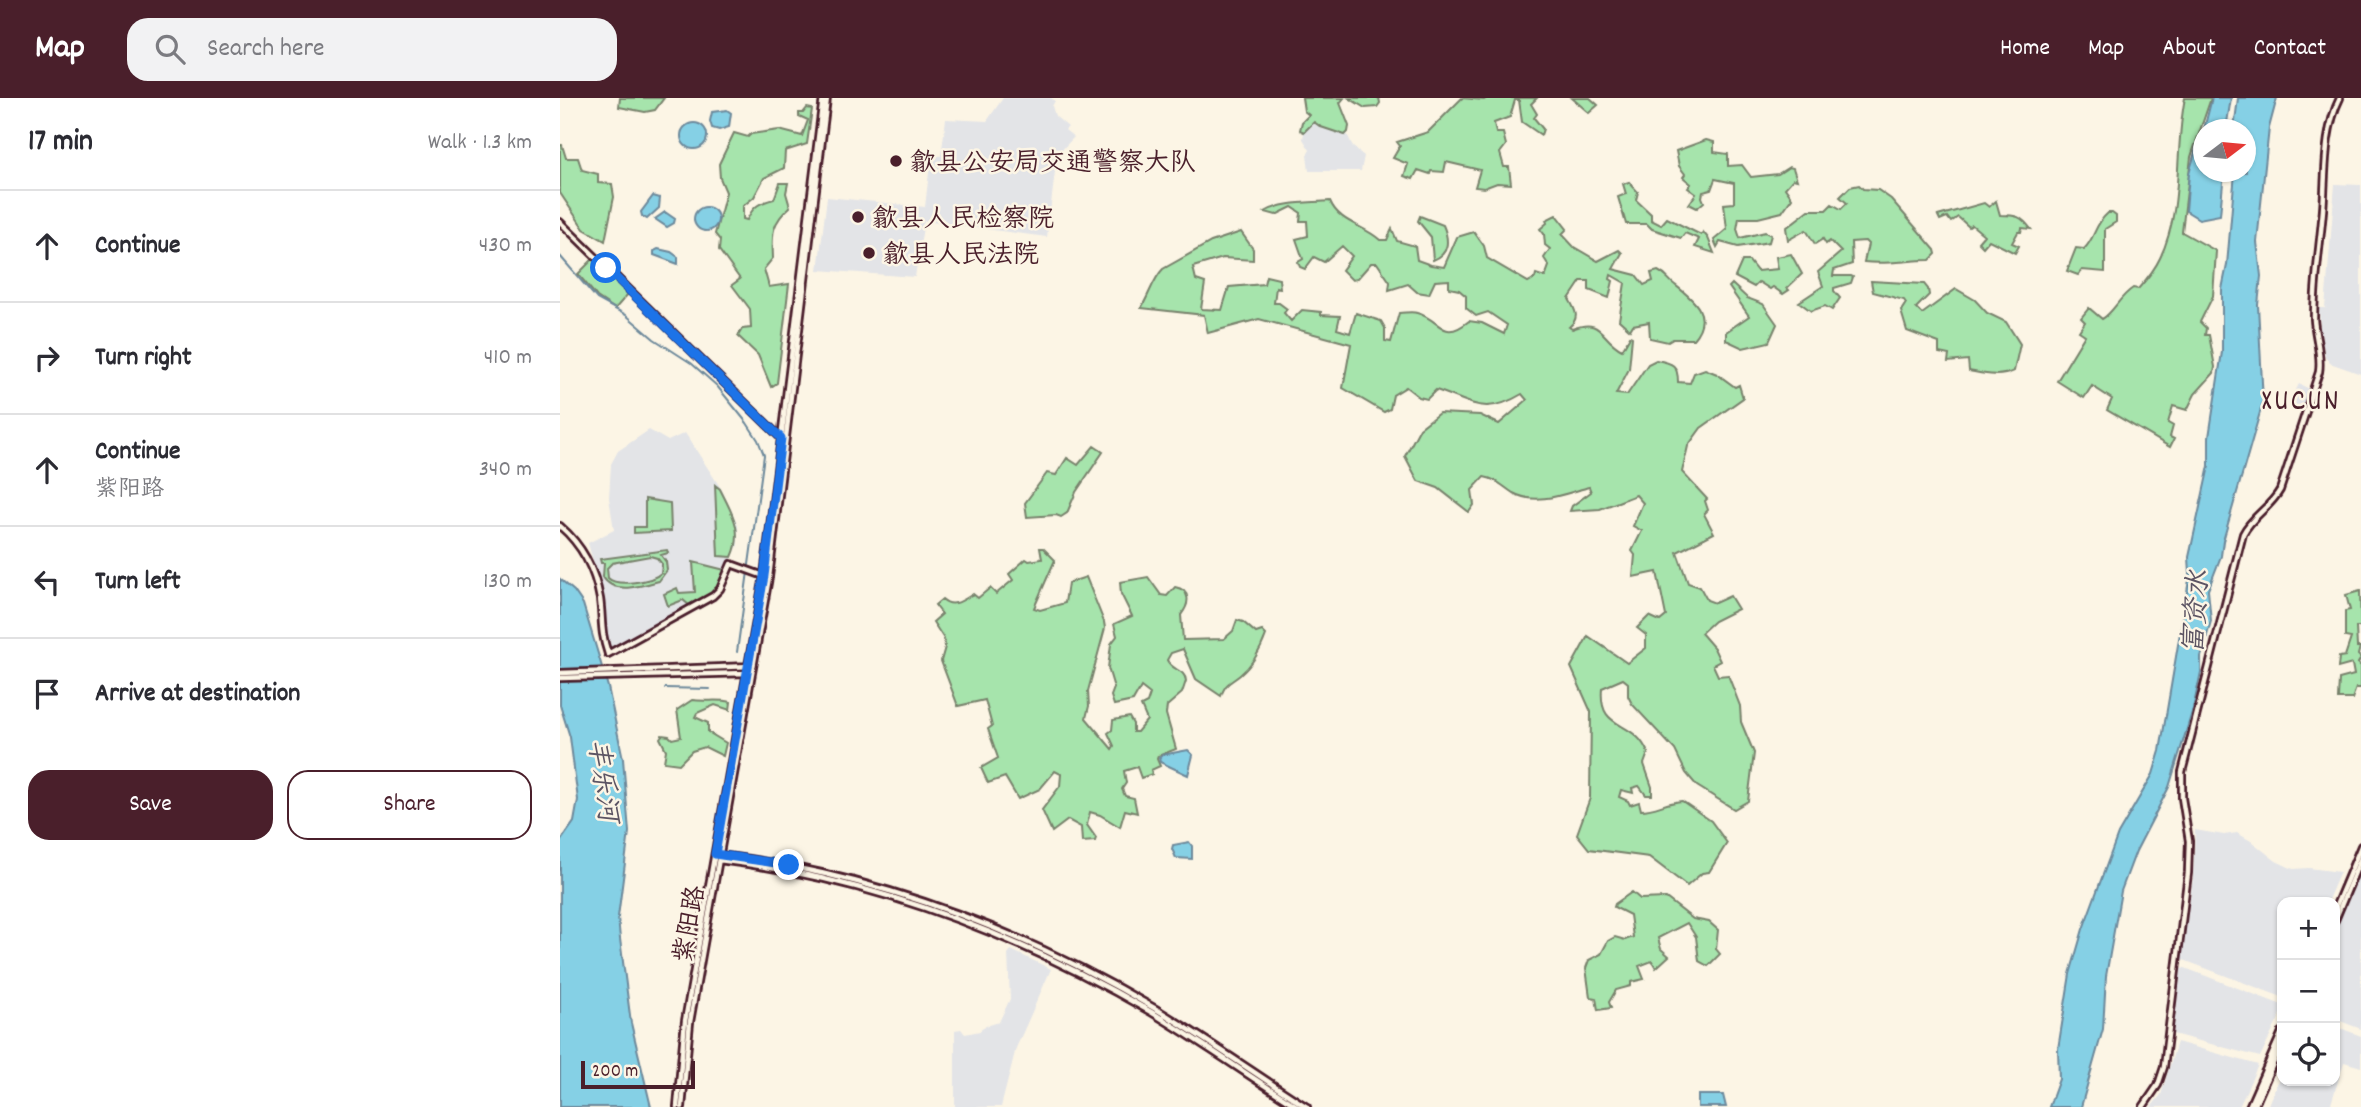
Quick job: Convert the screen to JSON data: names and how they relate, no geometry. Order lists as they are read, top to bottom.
{
  "streets": {
    "main road": ["紫阳路"]
  },
  "districts": ["XUCUN"],
  "water": ["富资水", "丰乐河"],
  "places": ["歙县公安局交通警察大队", "歙县人民检察院", "歙县人民法院"],
  "scale_bar": "200 m",
  "north": "right",
  "page": {
    "header": "Map",
    "search": "Search here",
    "nav": [
      "Home",
      "Map",
      "About",
      "Contact"
    ],
    "heading": ["17 min", "Walk · 1.3 km"],
    "list": [
      ["Continue", "430 m"],
      ["Turn right", "410 m"],
      ["Continue", "紫阳路", "340 m"],
      ["Turn left", "130 m"],
      "Arrive at destination"
    ],
    "buttons": ["Save", "Share"],
    "map_buttons": ["+", "−"],
    "scale": "200 m"
  }
}
